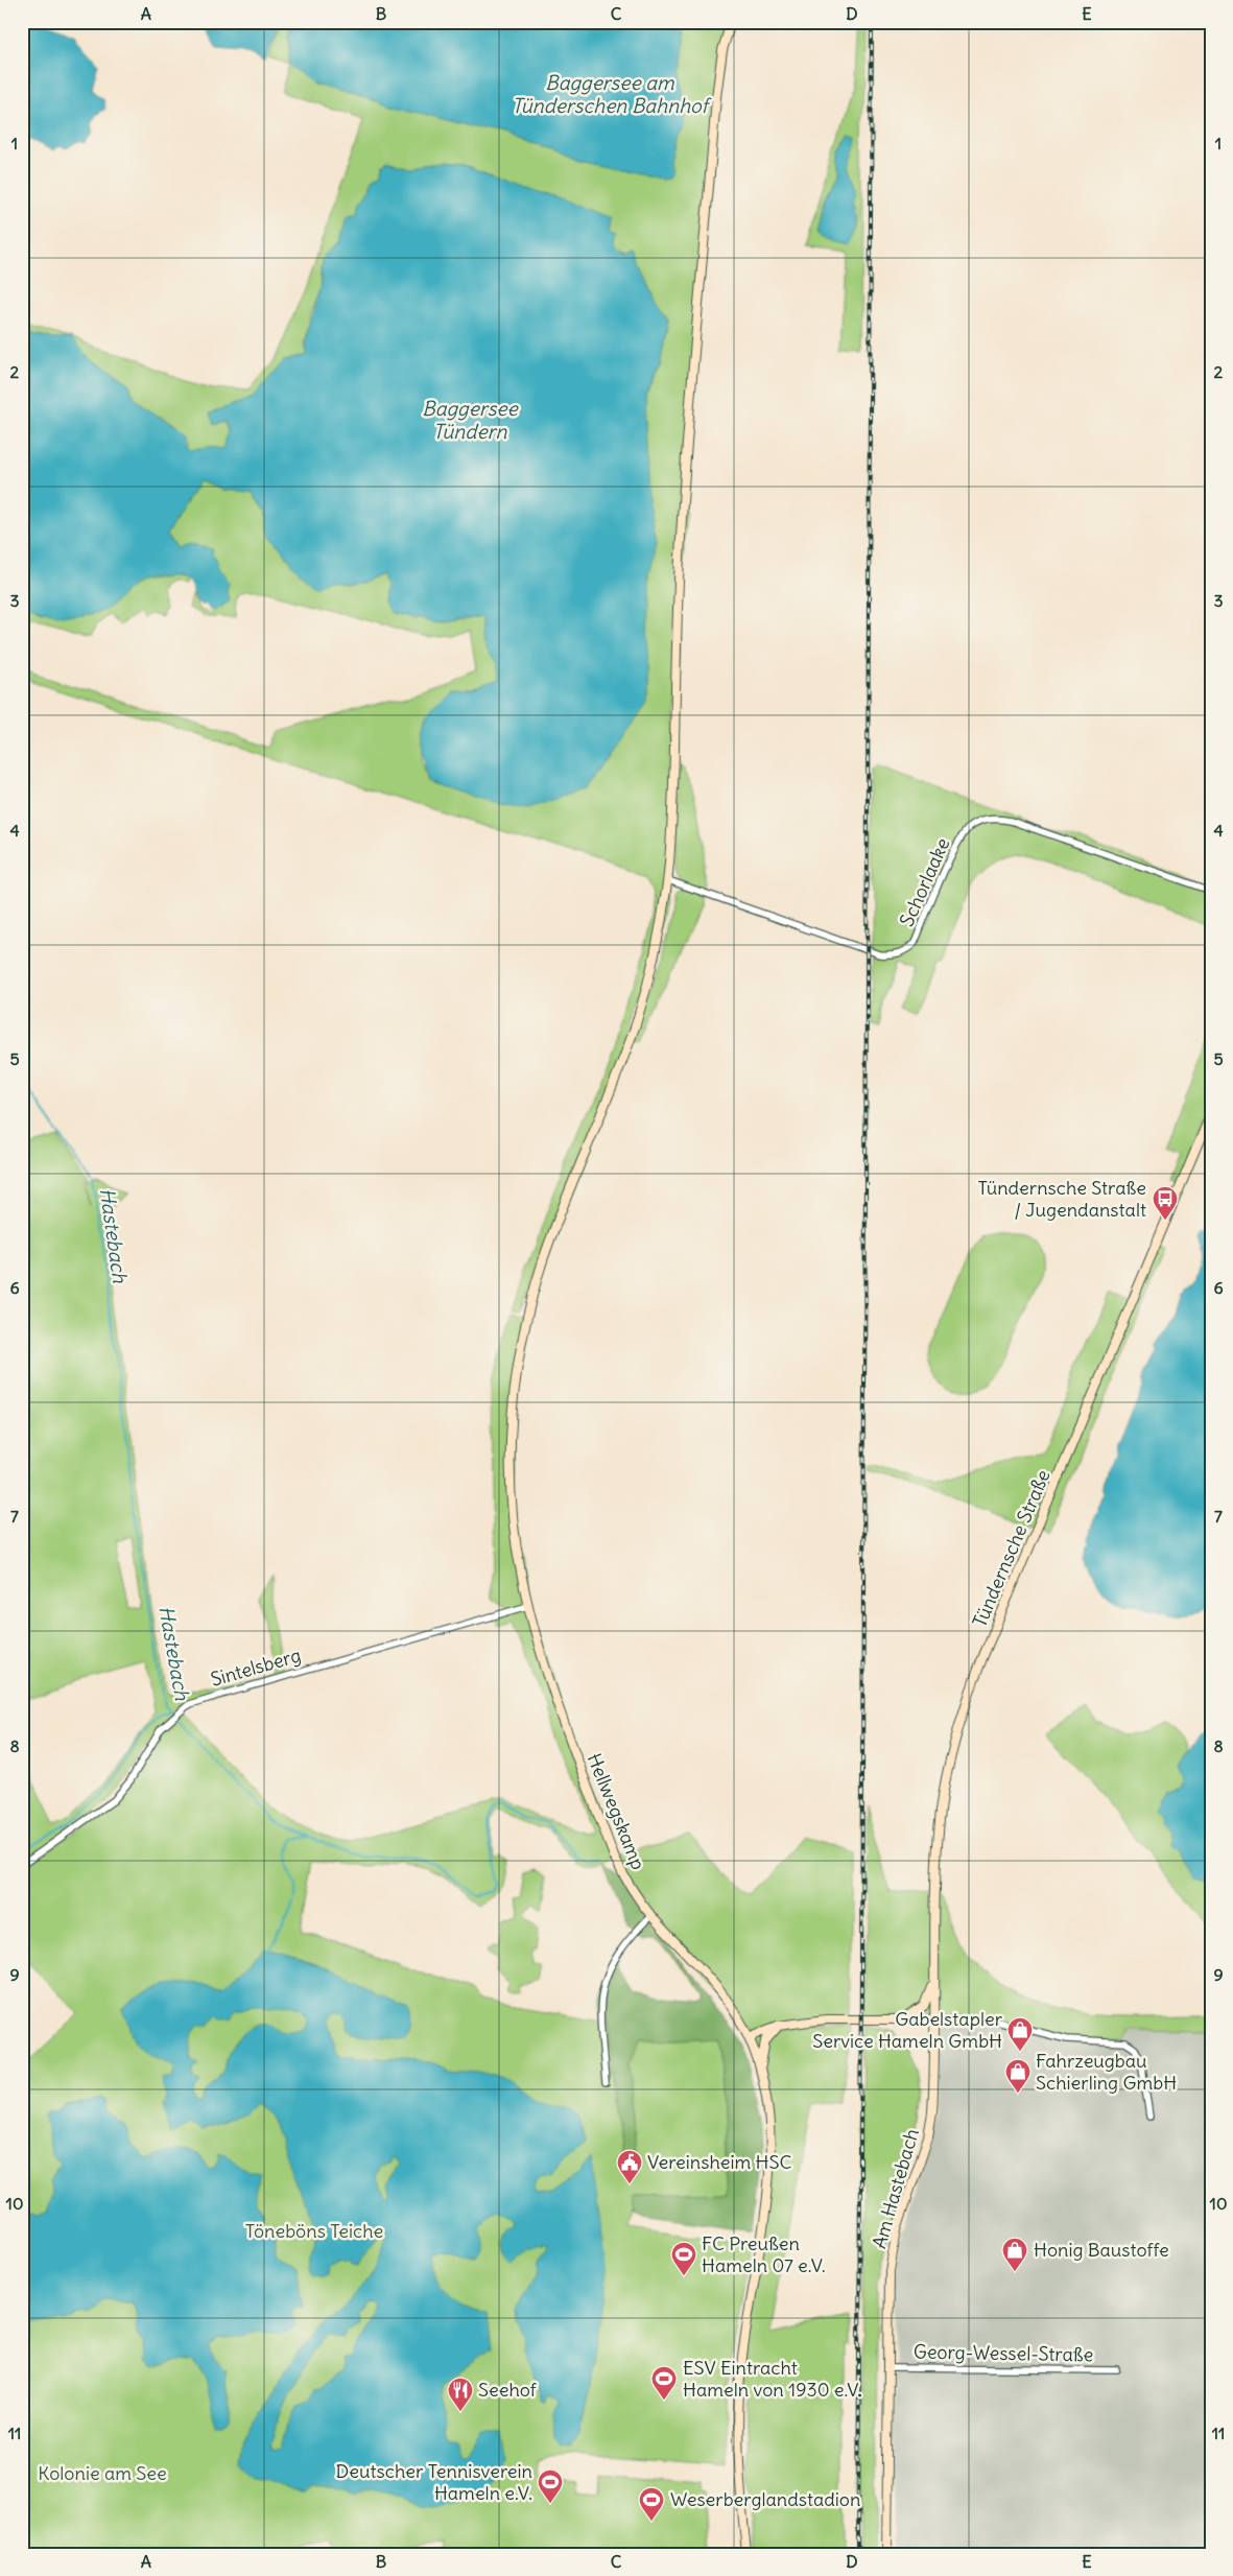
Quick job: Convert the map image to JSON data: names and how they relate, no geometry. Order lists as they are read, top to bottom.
{
  "streets": {
    "main road": ["Tündernsche Straße", "Hellwegskamp", "Am Hastebach"],
    "street": ["Schorlaake", "Sintelsberg", "Georg-Wessel-Straße"]
  },
  "crossings": [
    ["Schorlaake", "Hellwegskamp"],
    ["Tündernsche Straße", "Am Hastebach"],
    ["Sintelsberg", "Hellwegskamp"],
    ["Am Hastebach", "Georg-Wessel-Straße"]
  ],
  "water": ["Baggersee am Tünderschen Bahnhof", "Baggersee Tündern", "Hastebach"],
  "parks": ["Töneböns Teiche", "Kolonie am See"],
  "places": {
    "bus stop": ["Tündernsche Straße / Jugendanstalt"],
    "shop": ["Gabelstapler Service Hameln GmbH", "Fahrzeugbau Schierling GmbH", "Honig Baustoffe"],
    "public building": ["Vereinsheim HSC"],
    "sports": [
      "FC Preußen Hameln 07 e.V.",
      "ESV Eintracht Hameln von 1930 e.V.",
      "Deutscher Tennisverein Hameln e.V.",
      "Weserberglandstadion"
    ],
    "restaurant": ["Seehof"]
  },
  "grid": {
    "columns": [
      "A",
      "B",
      "C",
      "D",
      "E"
    ],
    "rows": [
      "1",
      "2",
      "3",
      "4",
      "5",
      "6",
      "7",
      "8",
      "9",
      "10",
      "11"
    ]
  }
}
